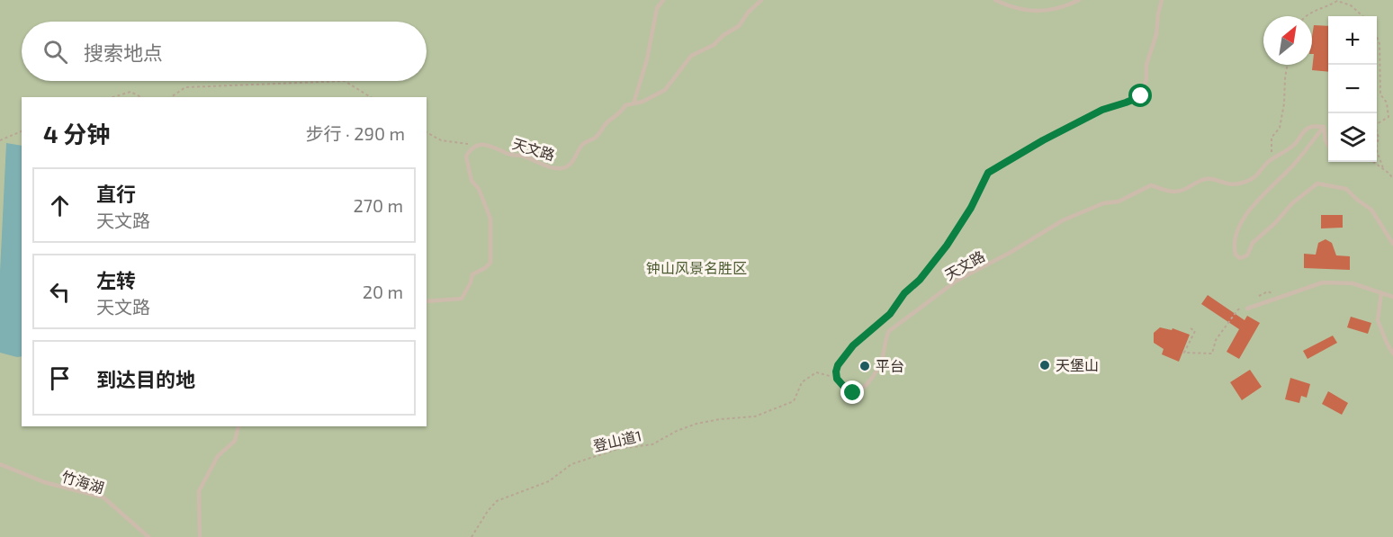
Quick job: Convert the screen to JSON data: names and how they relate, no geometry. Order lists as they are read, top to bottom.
{
  "streets": {
    "lane": ["天文路", "竹海湖"],
    "path": ["登山道1"]
  },
  "crossings": [
    ["天文路", "登山道1"]
  ],
  "parks": ["钟山风景名胜区"],
  "places": ["天堡山", "平台"],
  "north": "top right",
  "page": {
    "map_buttons": ["+", "−"],
    "search": "搜索地点",
    "heading": ["4 分钟", "步行 · 290 m"],
    "list": [
      ["直行", "天文路", "270 m"],
      ["左转", "天文路", "20 m"],
      "到达目的地"
    ]
  }
}
